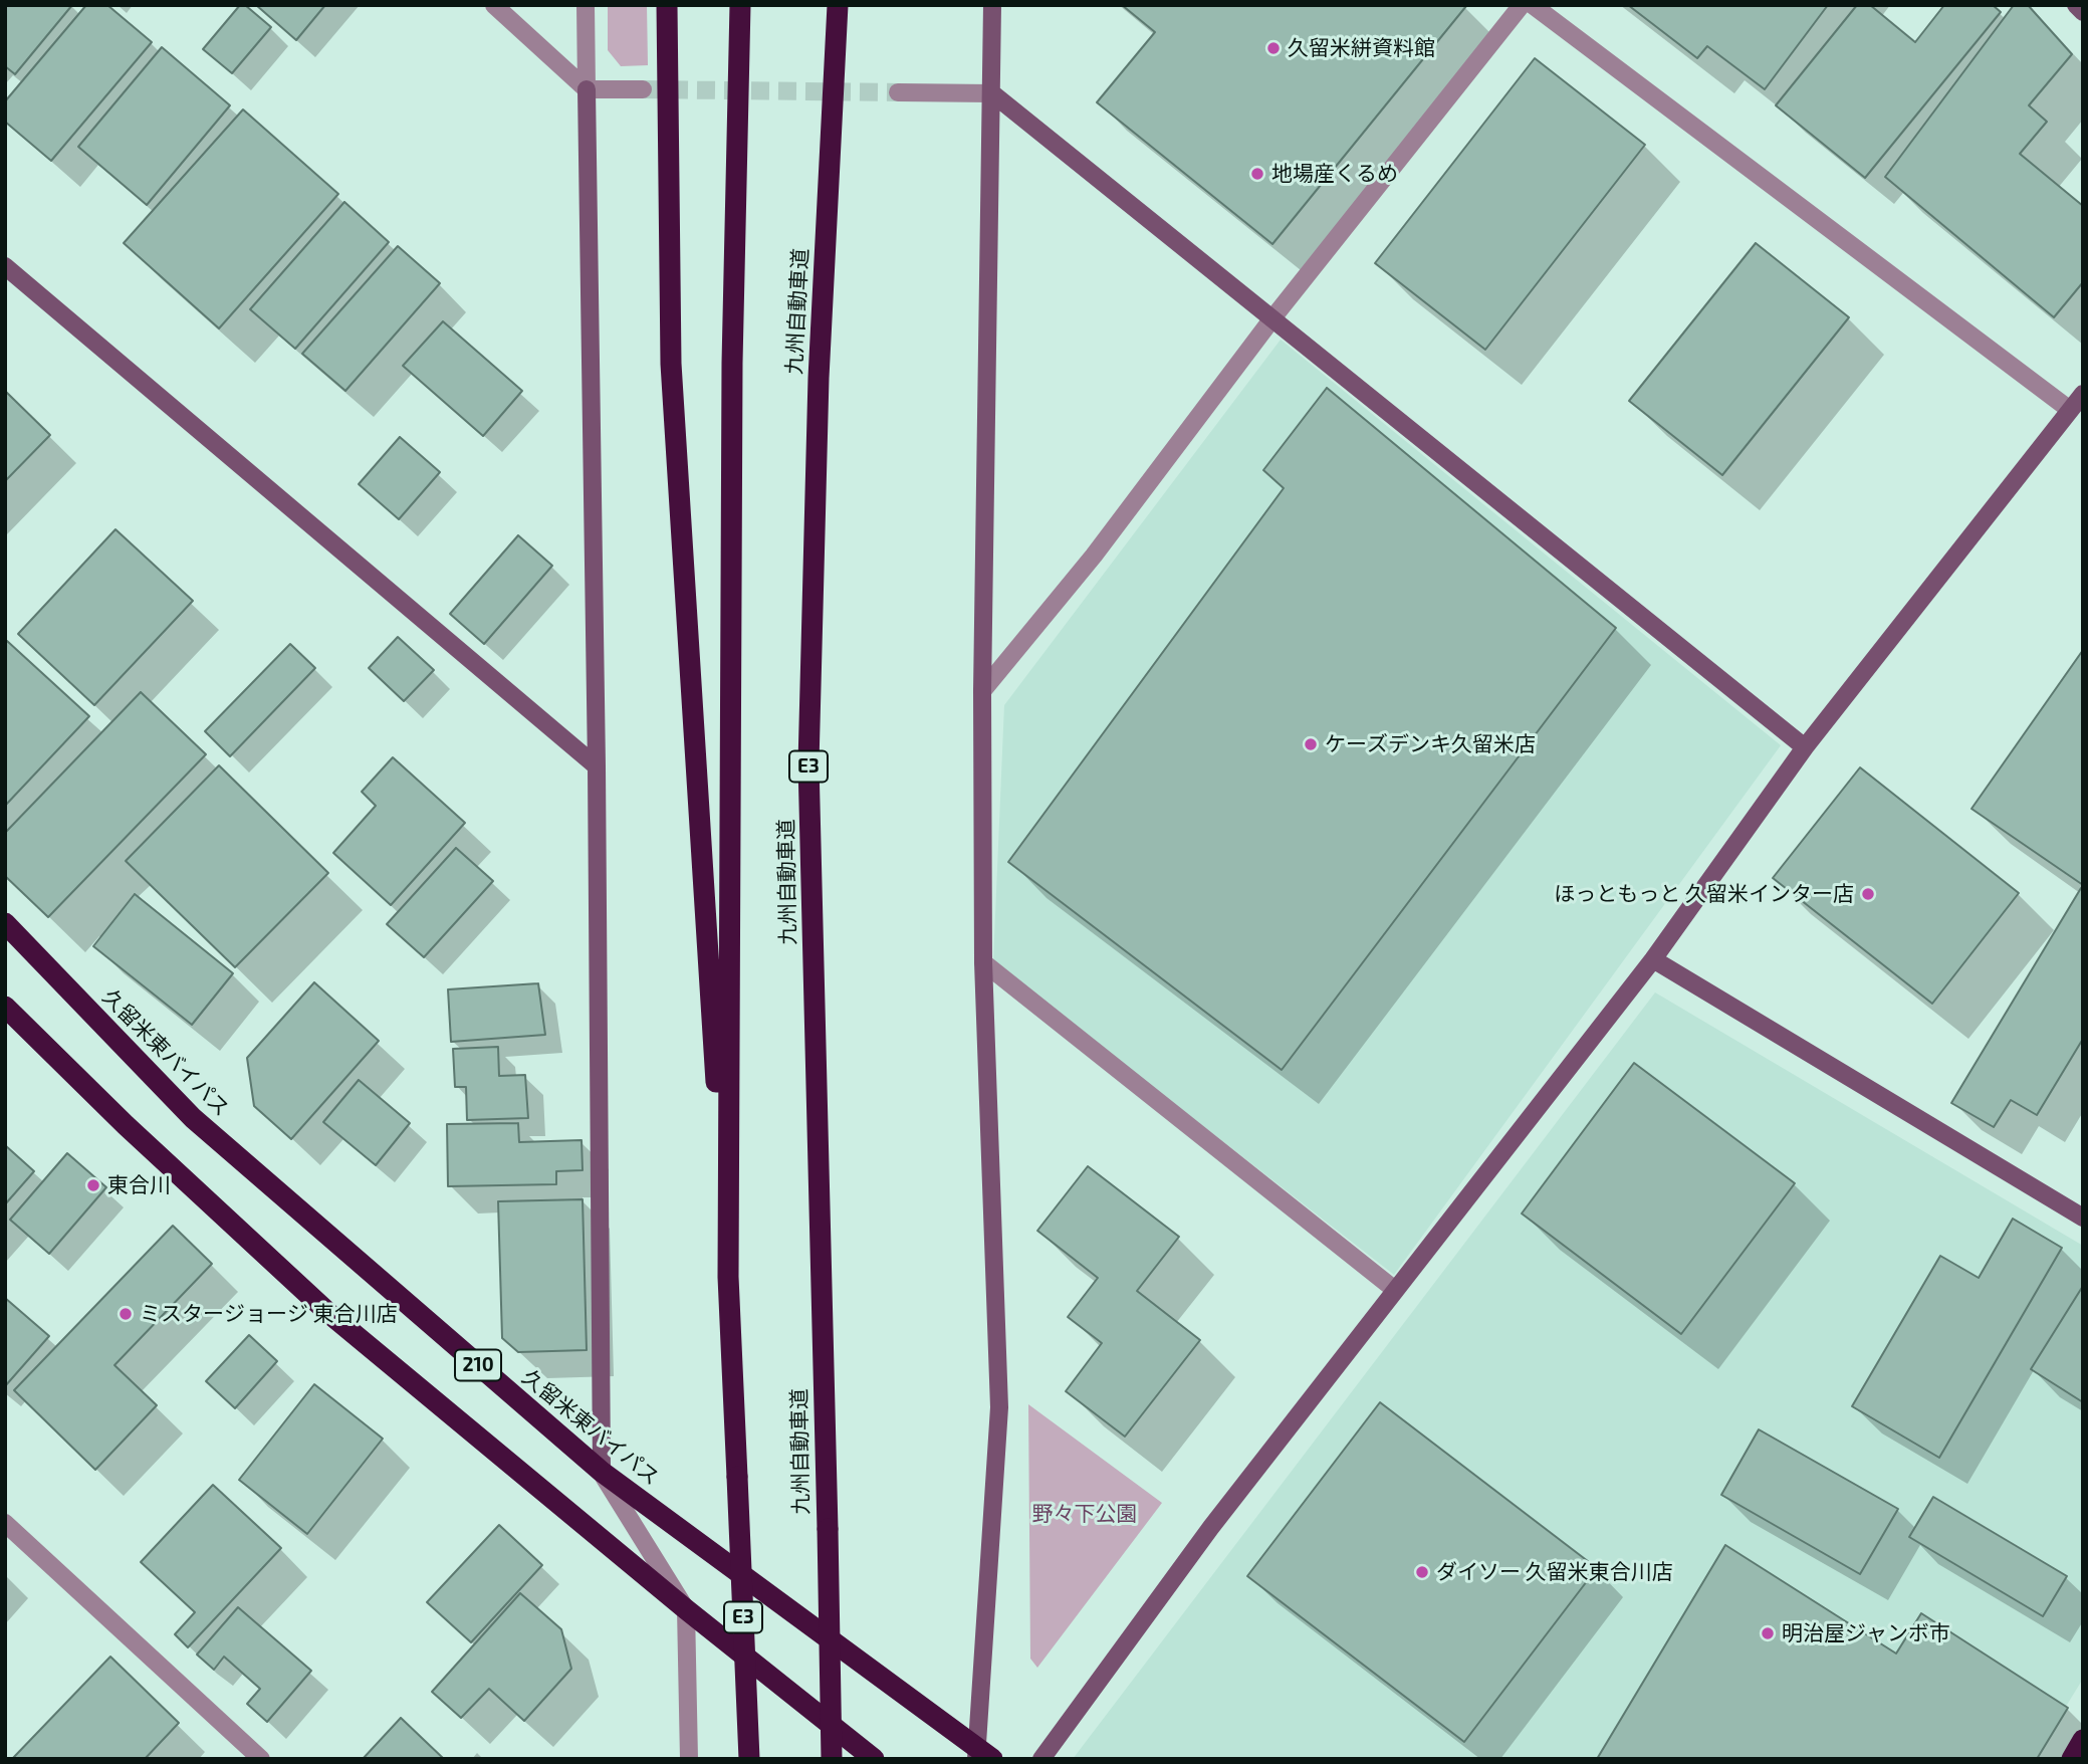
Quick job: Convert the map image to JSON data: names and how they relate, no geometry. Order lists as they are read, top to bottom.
{
  "streets": {
    "highway": [
      "九州自動車道",
      "E3",
      "久留米東バイパス",
      "210"
    ]
  },
  "parks": ["野々下公園"],
  "places": [
    "久留米絣資料館",
    "地場産くるめ",
    "ケーズデンキ久留米店",
    "ほっともっと 久留米インター店",
    "東合川",
    "ミスタージョージ 東合川店",
    "ダイソー 久留米東合川店",
    "明治屋ジャンボ市"
  ]
}
